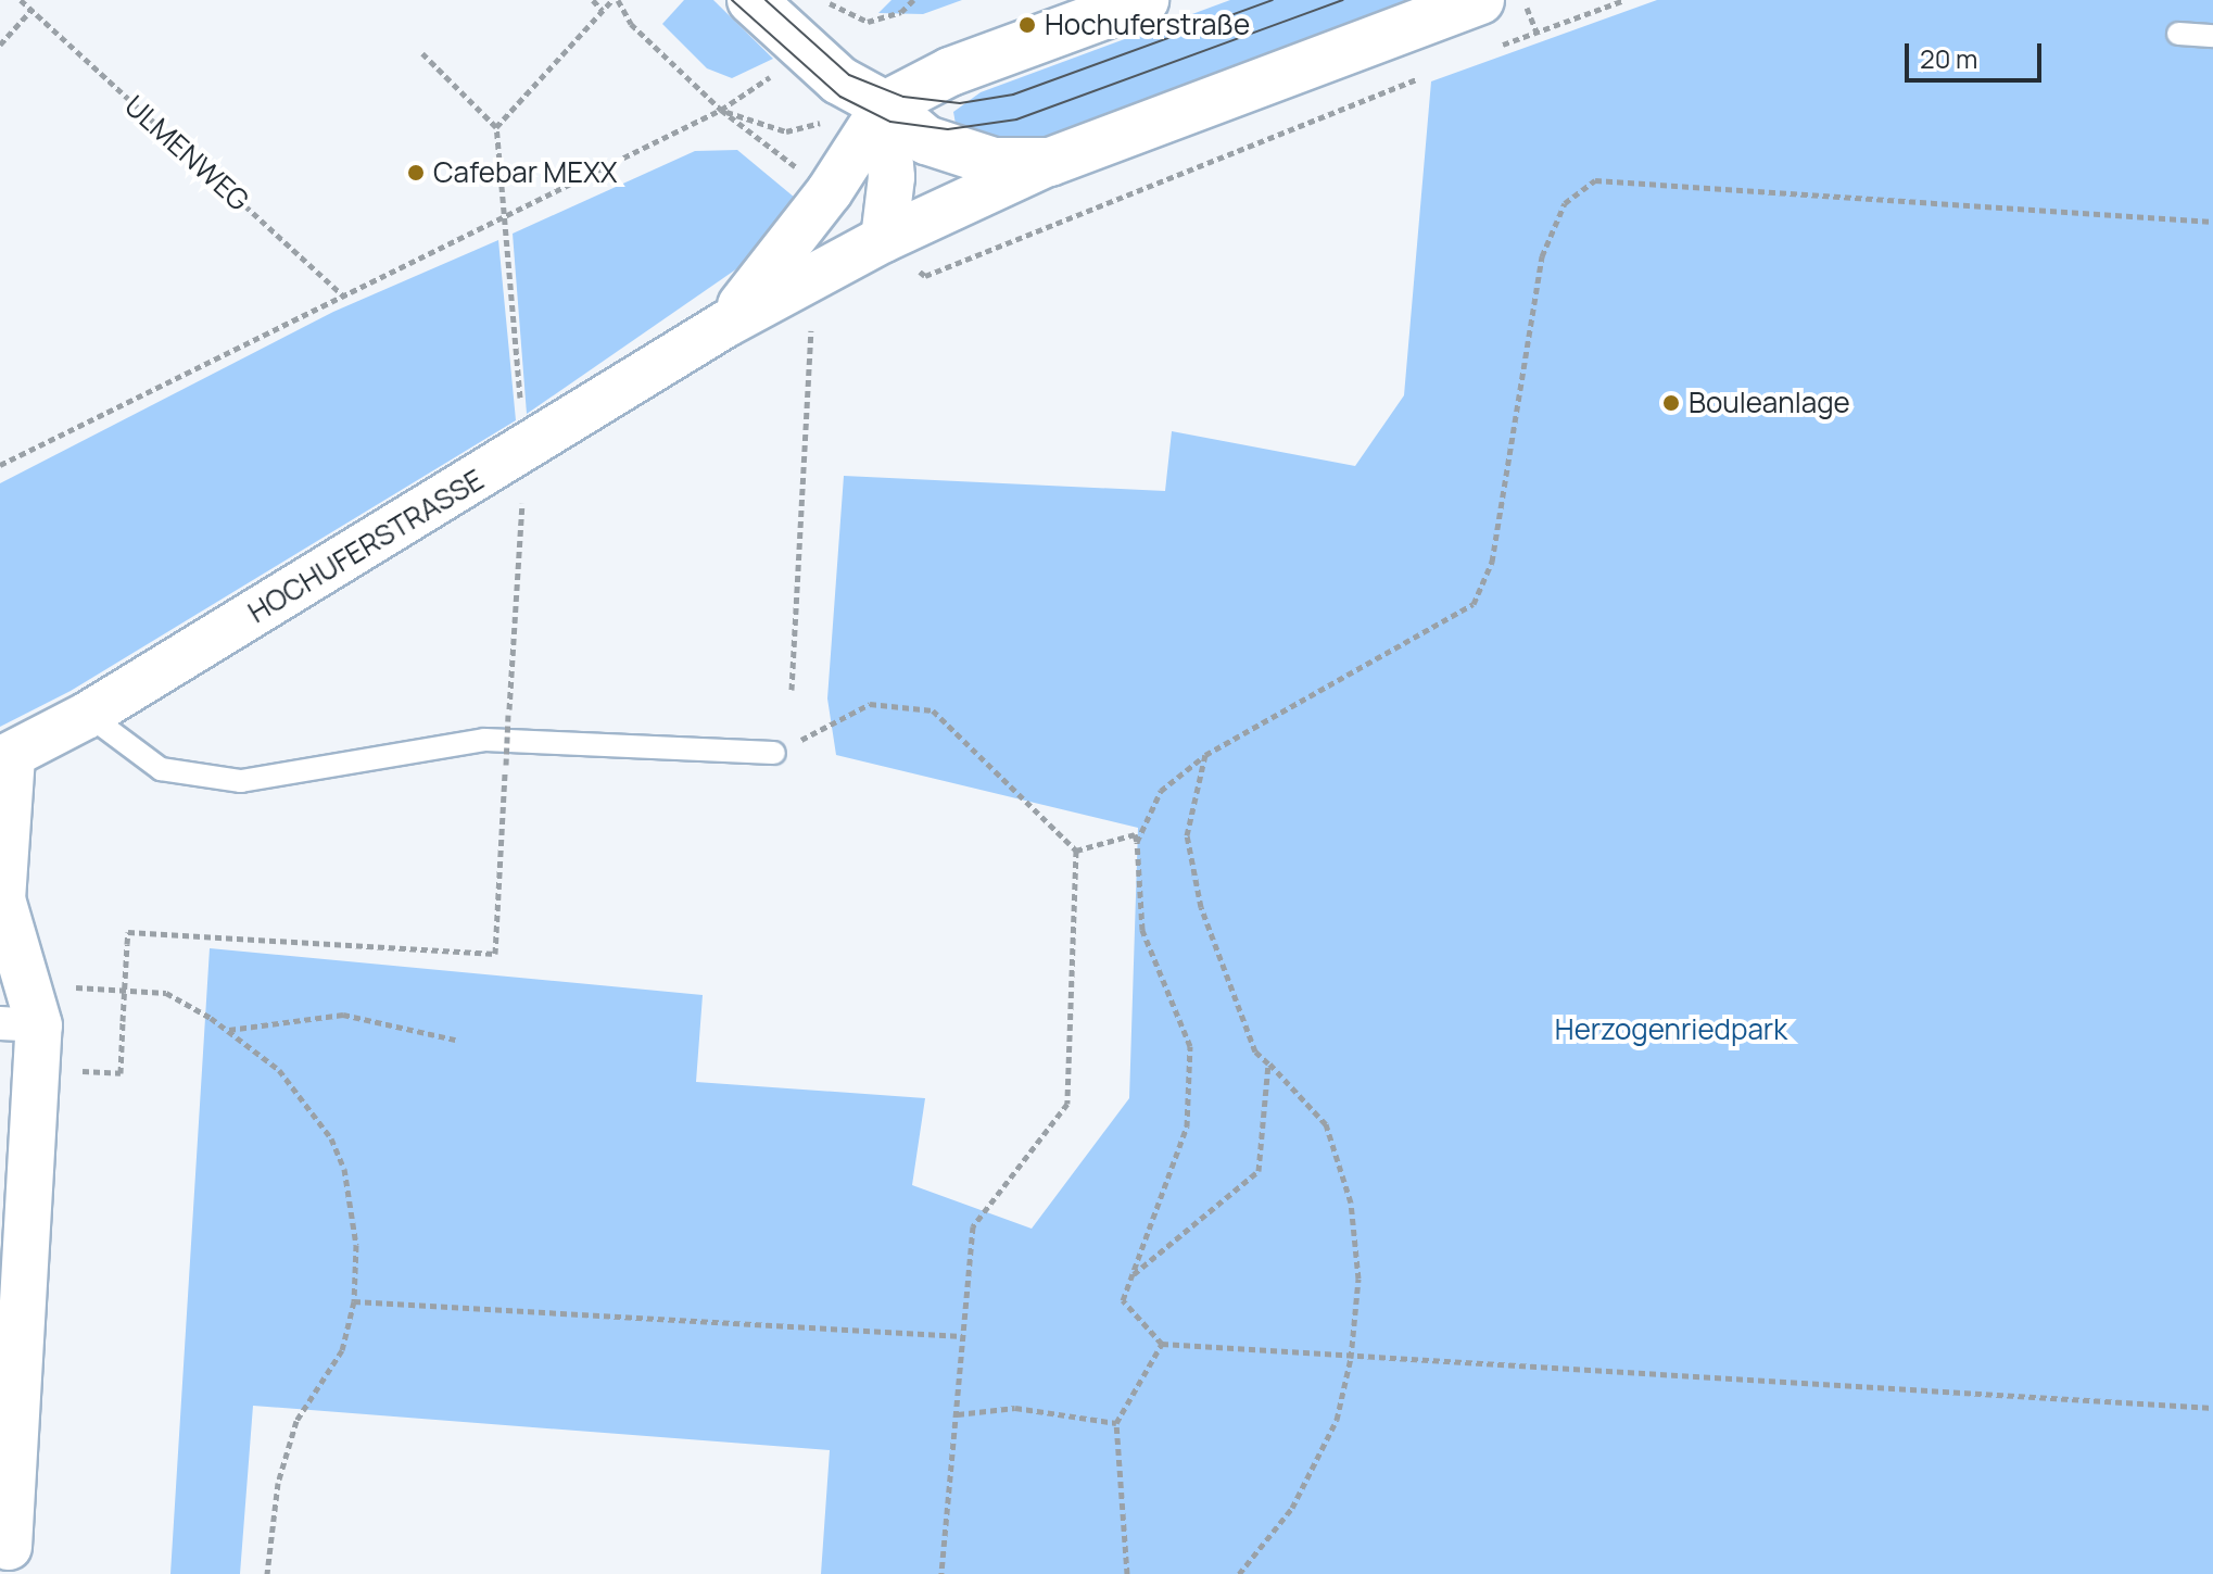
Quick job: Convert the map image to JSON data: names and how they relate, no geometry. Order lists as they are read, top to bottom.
{
  "streets": {
    "street": ["HOCHUFERSTRASSE"],
    "path": ["ULMENWEG"]
  },
  "parks": ["Herzogenriedpark"],
  "places": ["Hochuferstraße", "Cafebar MEXX", "Bouleanlage"],
  "scale_bar": "20 m"
}
